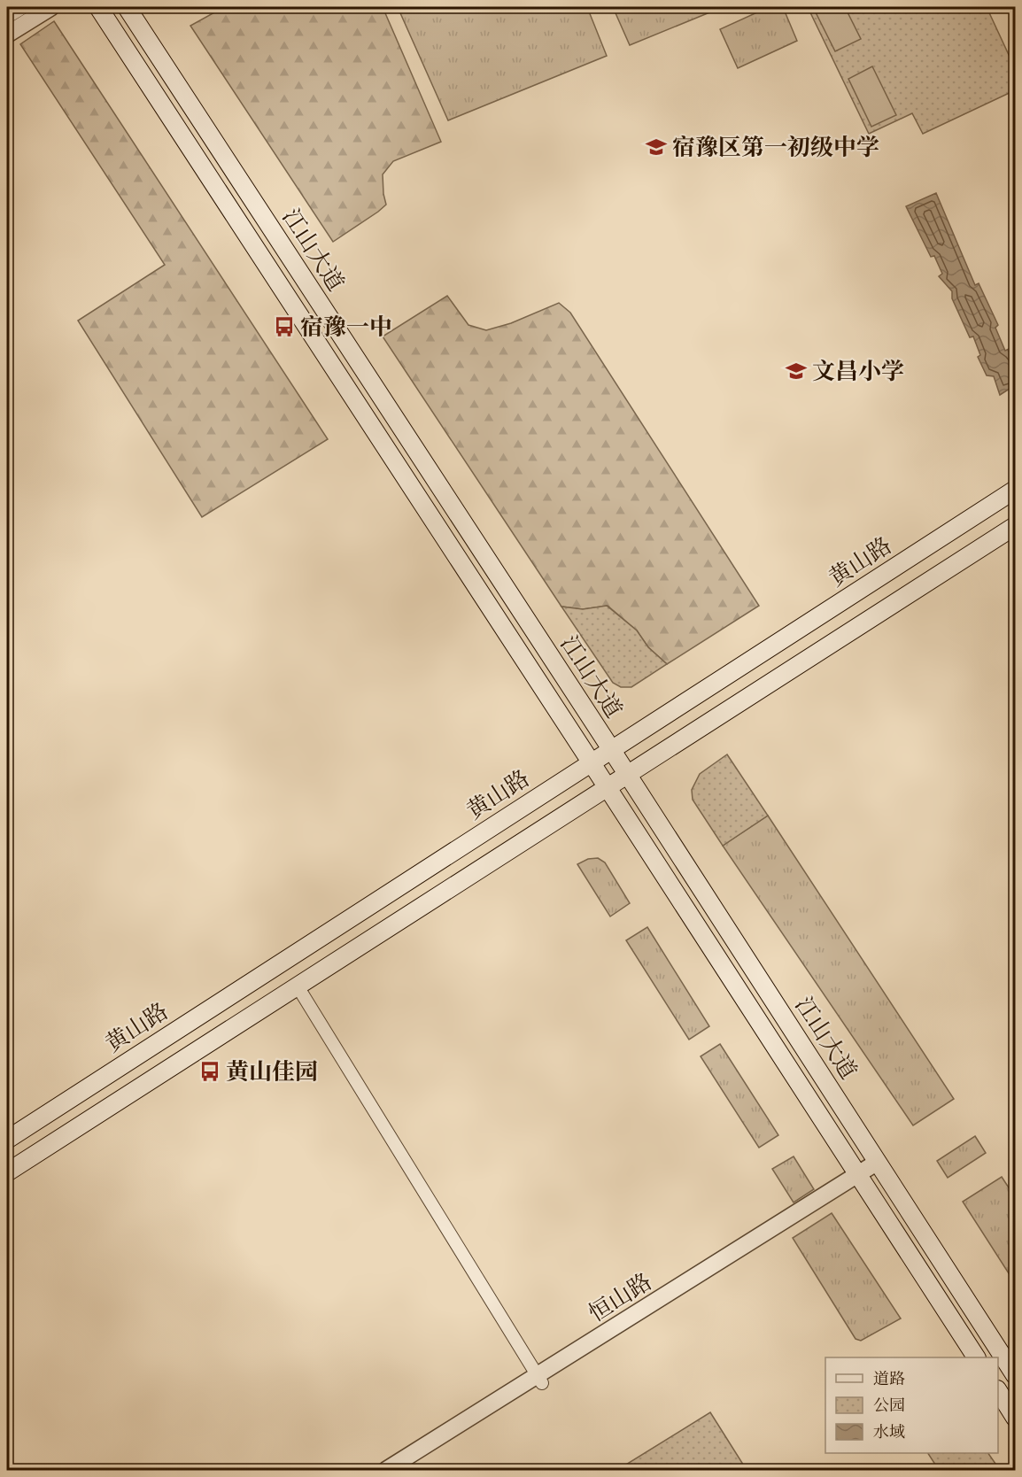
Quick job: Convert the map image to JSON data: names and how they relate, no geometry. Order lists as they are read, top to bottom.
{
  "streets": {
    "main road": ["江山大道", "黄山路"],
    "street": ["恒山路"]
  },
  "crossings": [
    ["江山大道", "黄山路"],
    ["江山大道", "恒山路"]
  ],
  "places": {
    "school or university": ["宿豫区第一初级中学", "文昌小学"],
    "bus stop": ["宿豫一中", "黄山佳园"]
  },
  "legend": ["道路", "公园", "水域"]
}
